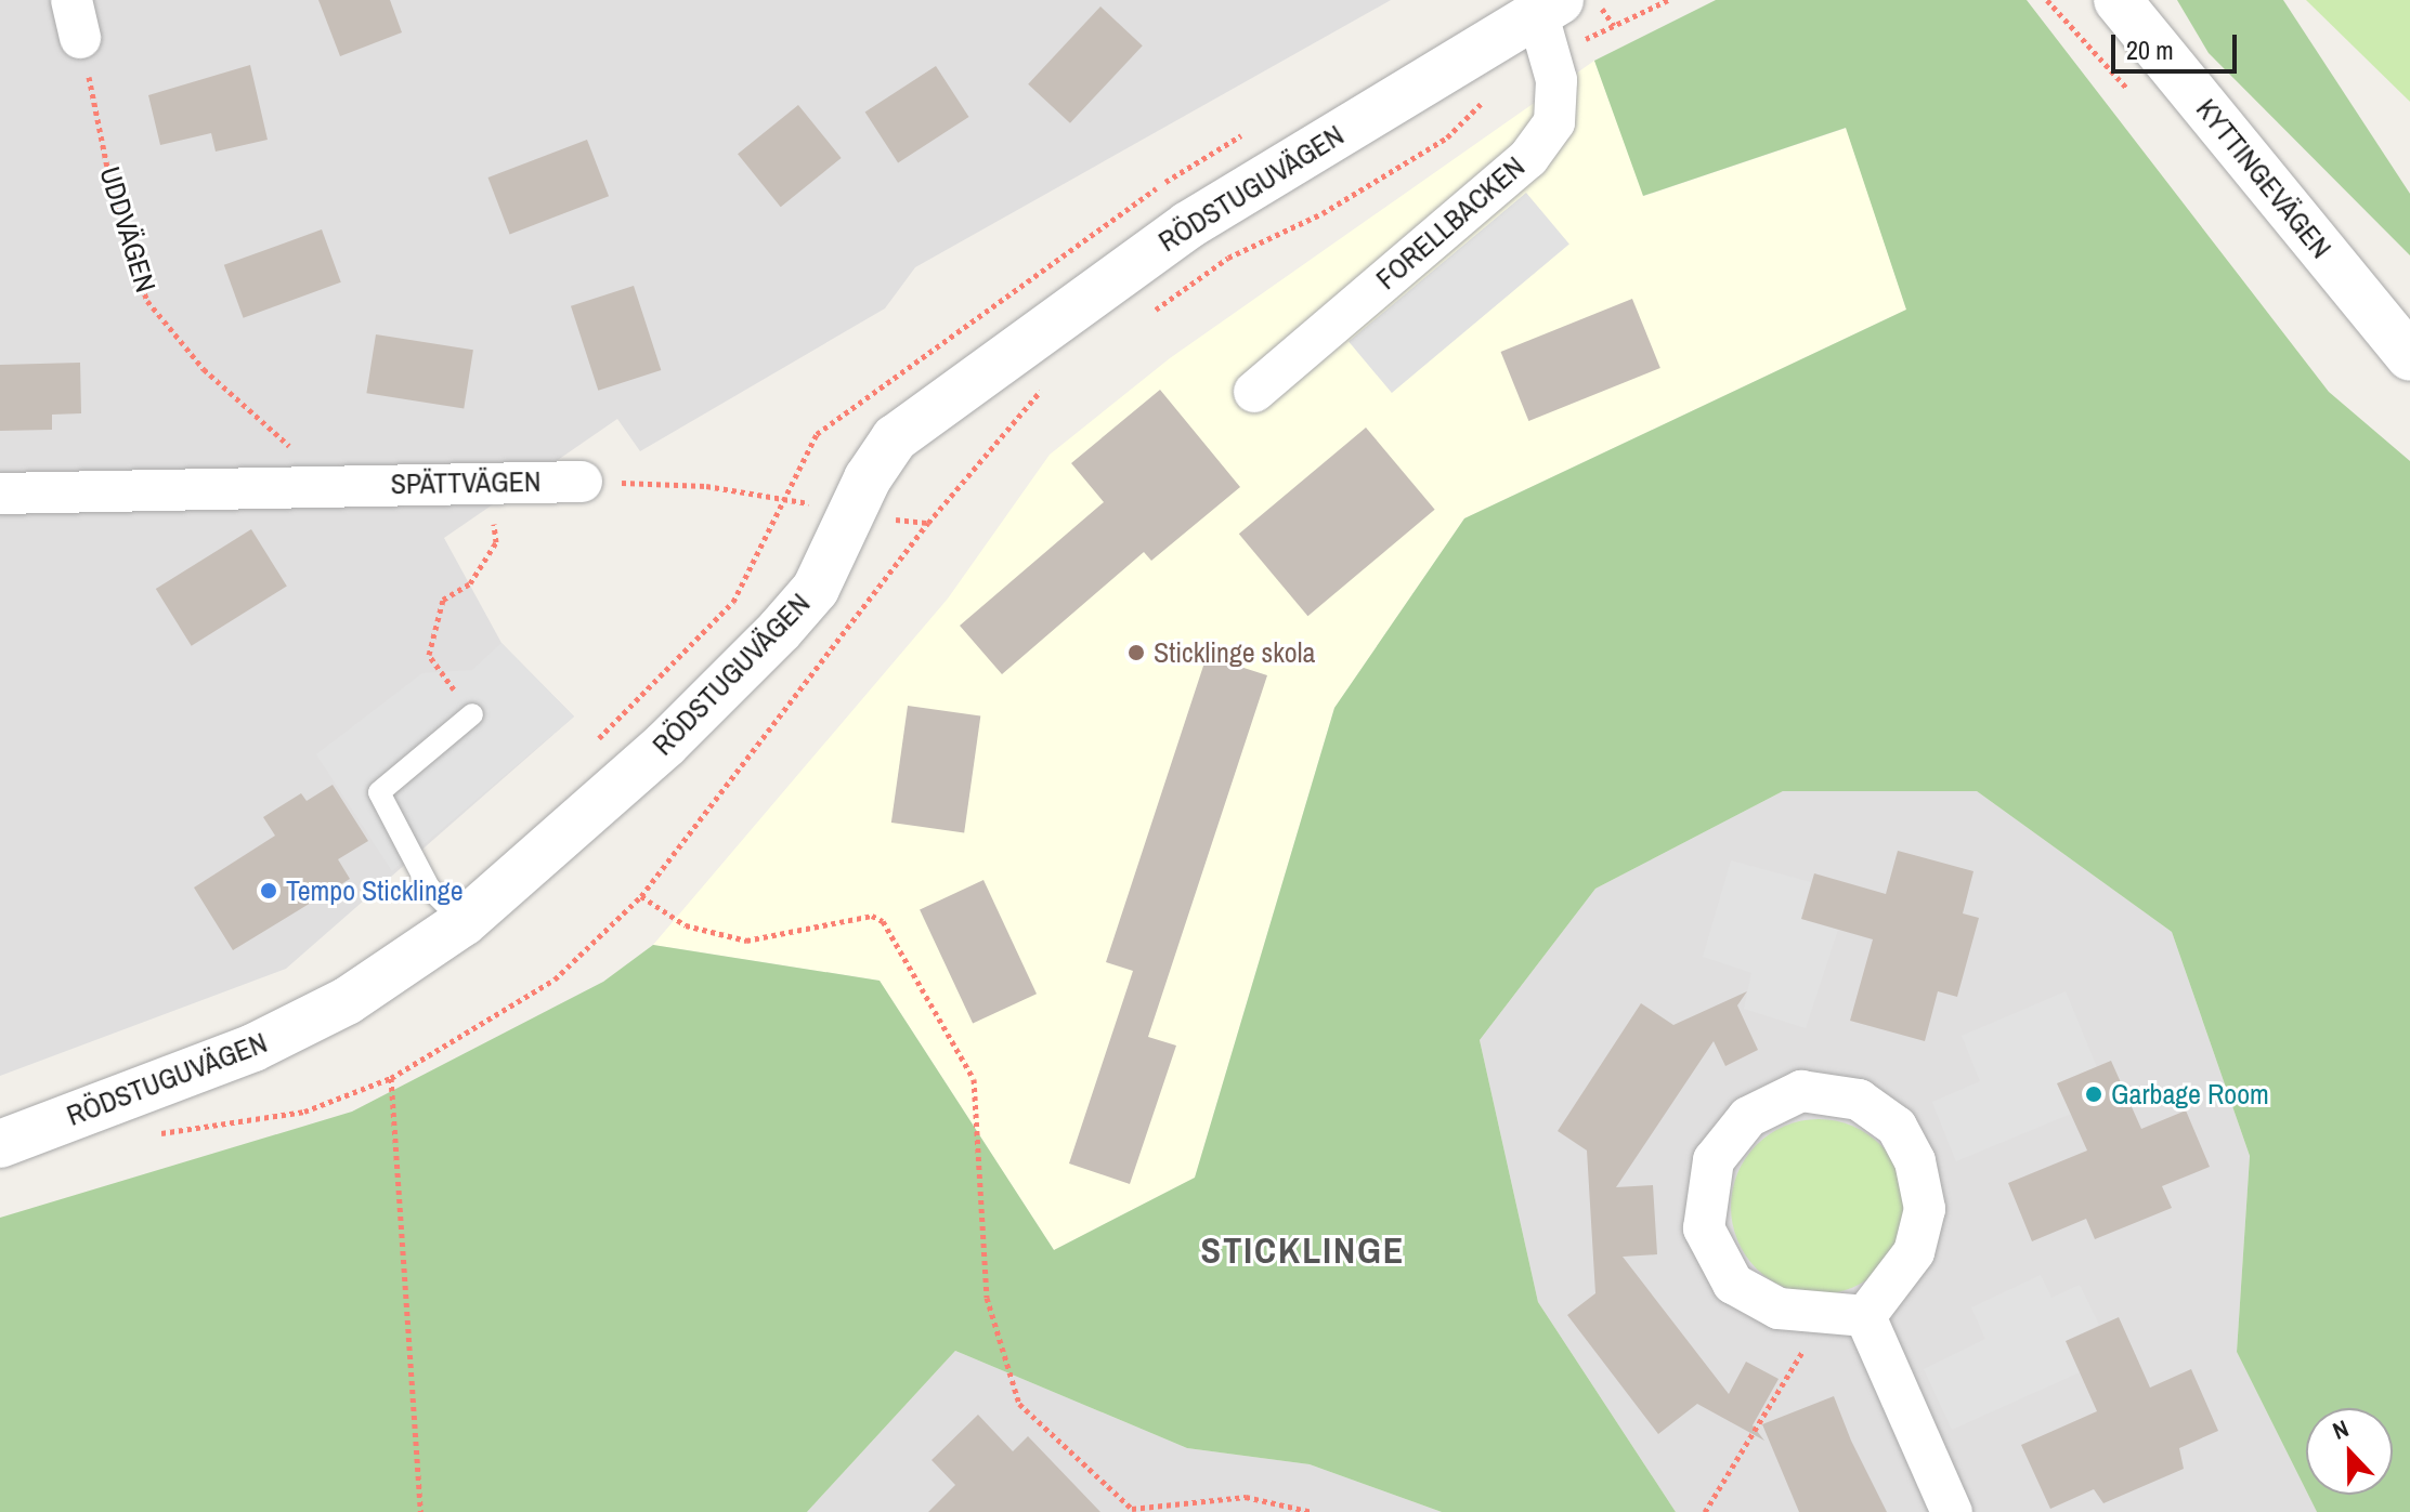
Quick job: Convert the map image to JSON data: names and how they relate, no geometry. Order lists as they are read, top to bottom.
{
  "streets": {
    "street": [
      "KYTTINGEVÄGEN",
      "RÖDSTUGUVÄGEN",
      "FORELLBACKEN",
      "SPÄTTVÄGEN"
    ],
    "path": ["UDDVÄGEN"]
  },
  "crossings": [
    ["RÖDSTUGUVÄGEN", "FORELLBACKEN"],
    ["RÖDSTUGUVÄGEN", "SPÄTTVÄGEN"],
    ["UDDVÄGEN", "SPÄTTVÄGEN"]
  ],
  "districts": ["STICKLINGE"],
  "places": ["Sticklinge skola", "Tempo Sticklinge", "Garbage Room"],
  "scale_bar": "20 m",
  "north": "top"
}
